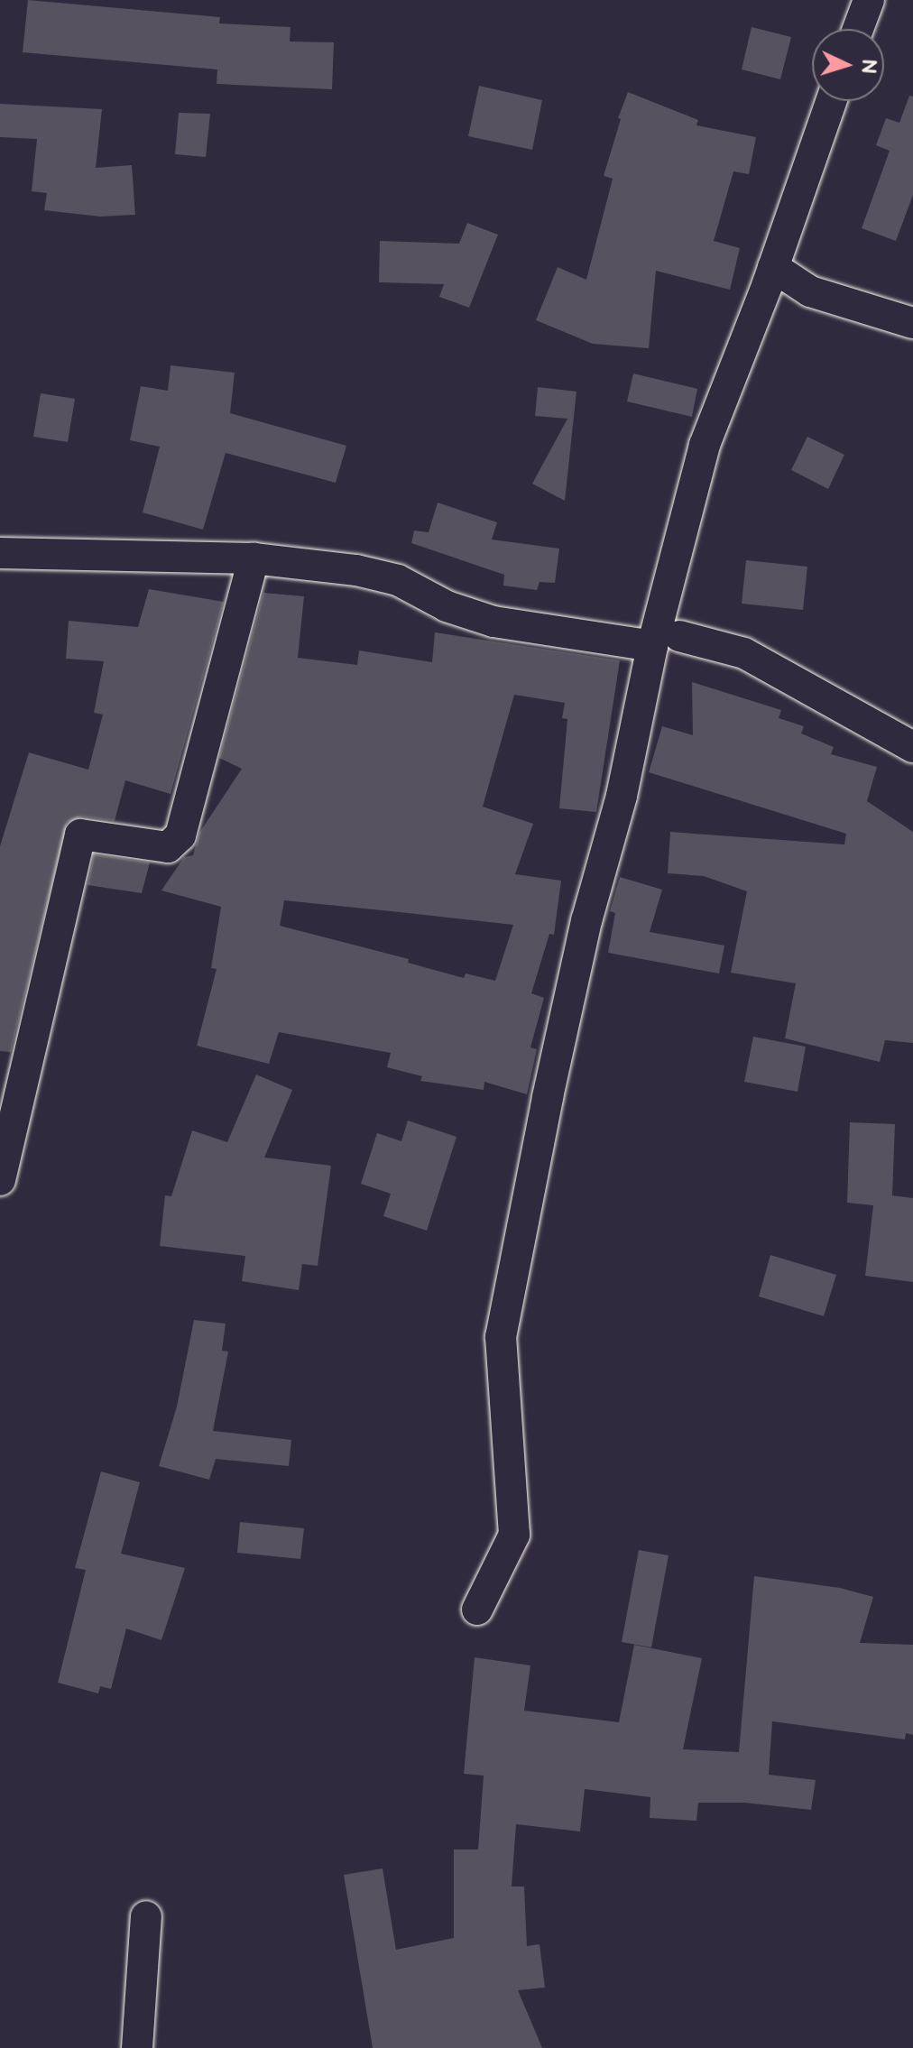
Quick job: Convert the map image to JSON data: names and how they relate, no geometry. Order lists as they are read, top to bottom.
{
  "north": "right"
}
